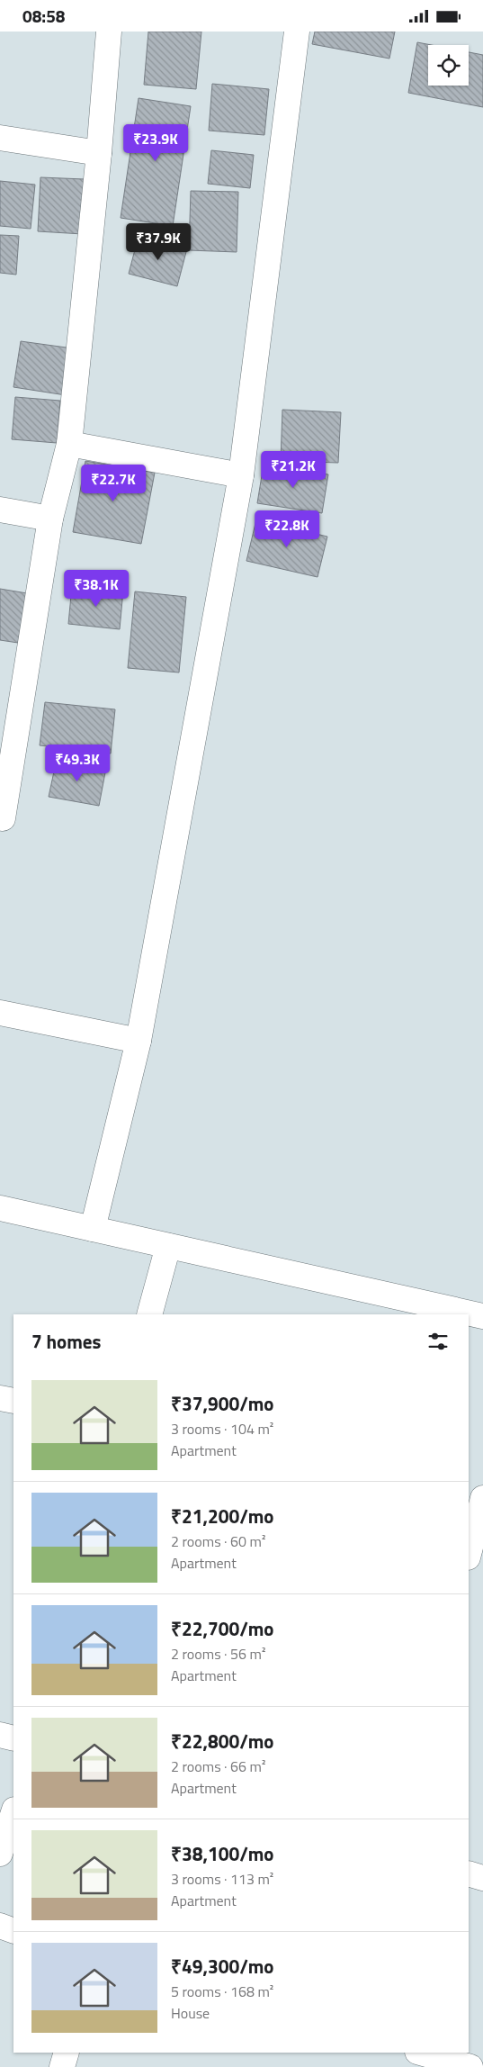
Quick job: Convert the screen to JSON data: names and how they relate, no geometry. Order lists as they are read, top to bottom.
{
  "page": {
    "status": "08:58",
    "price": [
      "₹23.9K",
      "₹37.9K",
      "₹21.2K",
      "₹22.7K",
      "₹22.8K",
      "₹38.1K",
      "₹49.3K"
    ],
    "heading": "7 homes",
    "list": [
      {
        "name": "₹37,900/mo",
        "note": "3 rooms · 104 m² · Apartment"
      },
      {
        "name": "₹21,200/mo",
        "note": "2 rooms · 60 m² · Apartment"
      },
      {
        "name": "₹22,700/mo",
        "note": "2 rooms · 56 m² · Apartment"
      },
      {
        "name": "₹22,800/mo",
        "note": "2 rooms · 66 m² · Apartment"
      },
      {
        "name": "₹38,100/mo",
        "note": "3 rooms · 113 m² · Apartment"
      },
      {
        "name": "₹49,300/mo",
        "note": "5 rooms · 168 m² · House"
      }
    ]
  }
}
